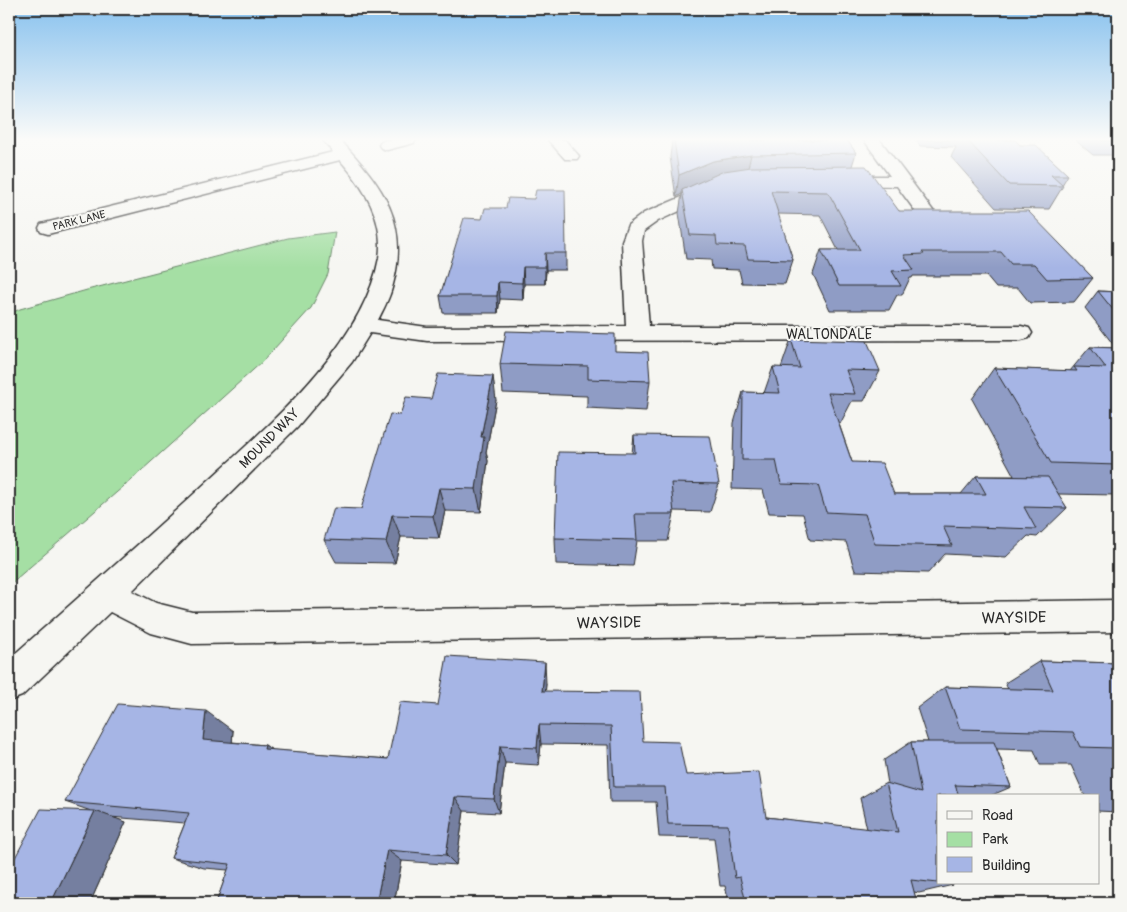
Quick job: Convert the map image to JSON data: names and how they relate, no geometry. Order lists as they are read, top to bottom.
{
  "streets": {
    "street": [
      "PARK LANE",
      "WALTONDALE",
      "MOUND WAY",
      "WAYSIDE"
    ]
  },
  "crossings": [
    ["WALTONDALE", "MOUND WAY"],
    ["MOUND WAY", "WAYSIDE"]
  ],
  "legend": ["Road", "Park", "Building"]
}
